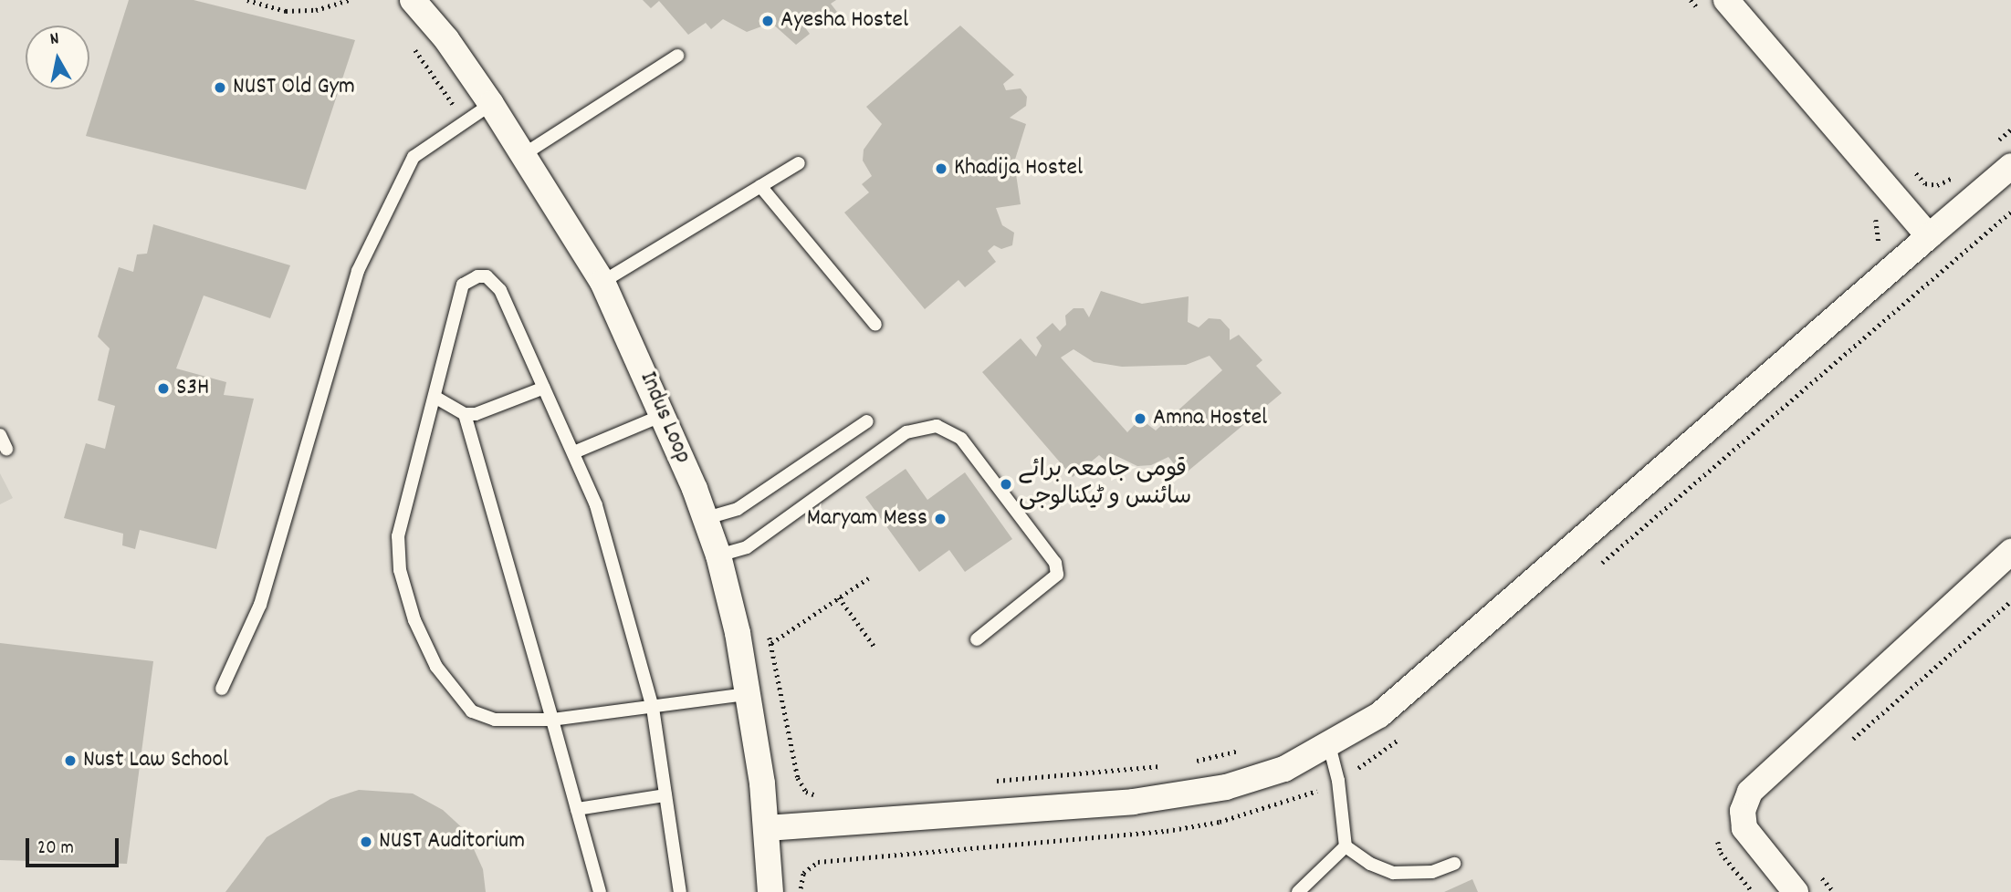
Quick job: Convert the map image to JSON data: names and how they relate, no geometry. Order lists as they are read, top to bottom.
{
  "streets": {
    "street": ["Indus Loop"]
  },
  "places": [
    "Ayesha Hostel",
    "NUST Old Gym",
    "Khadija Hostel",
    "S3H",
    "Amna Hostel",
    "قومی جامعہ برائے سائنس و ٹیکنالوجی",
    "Maryam Mess",
    "Nust Law School",
    "NUST Auditorium"
  ],
  "scale_bar": "20 m",
  "north": "top"
}
